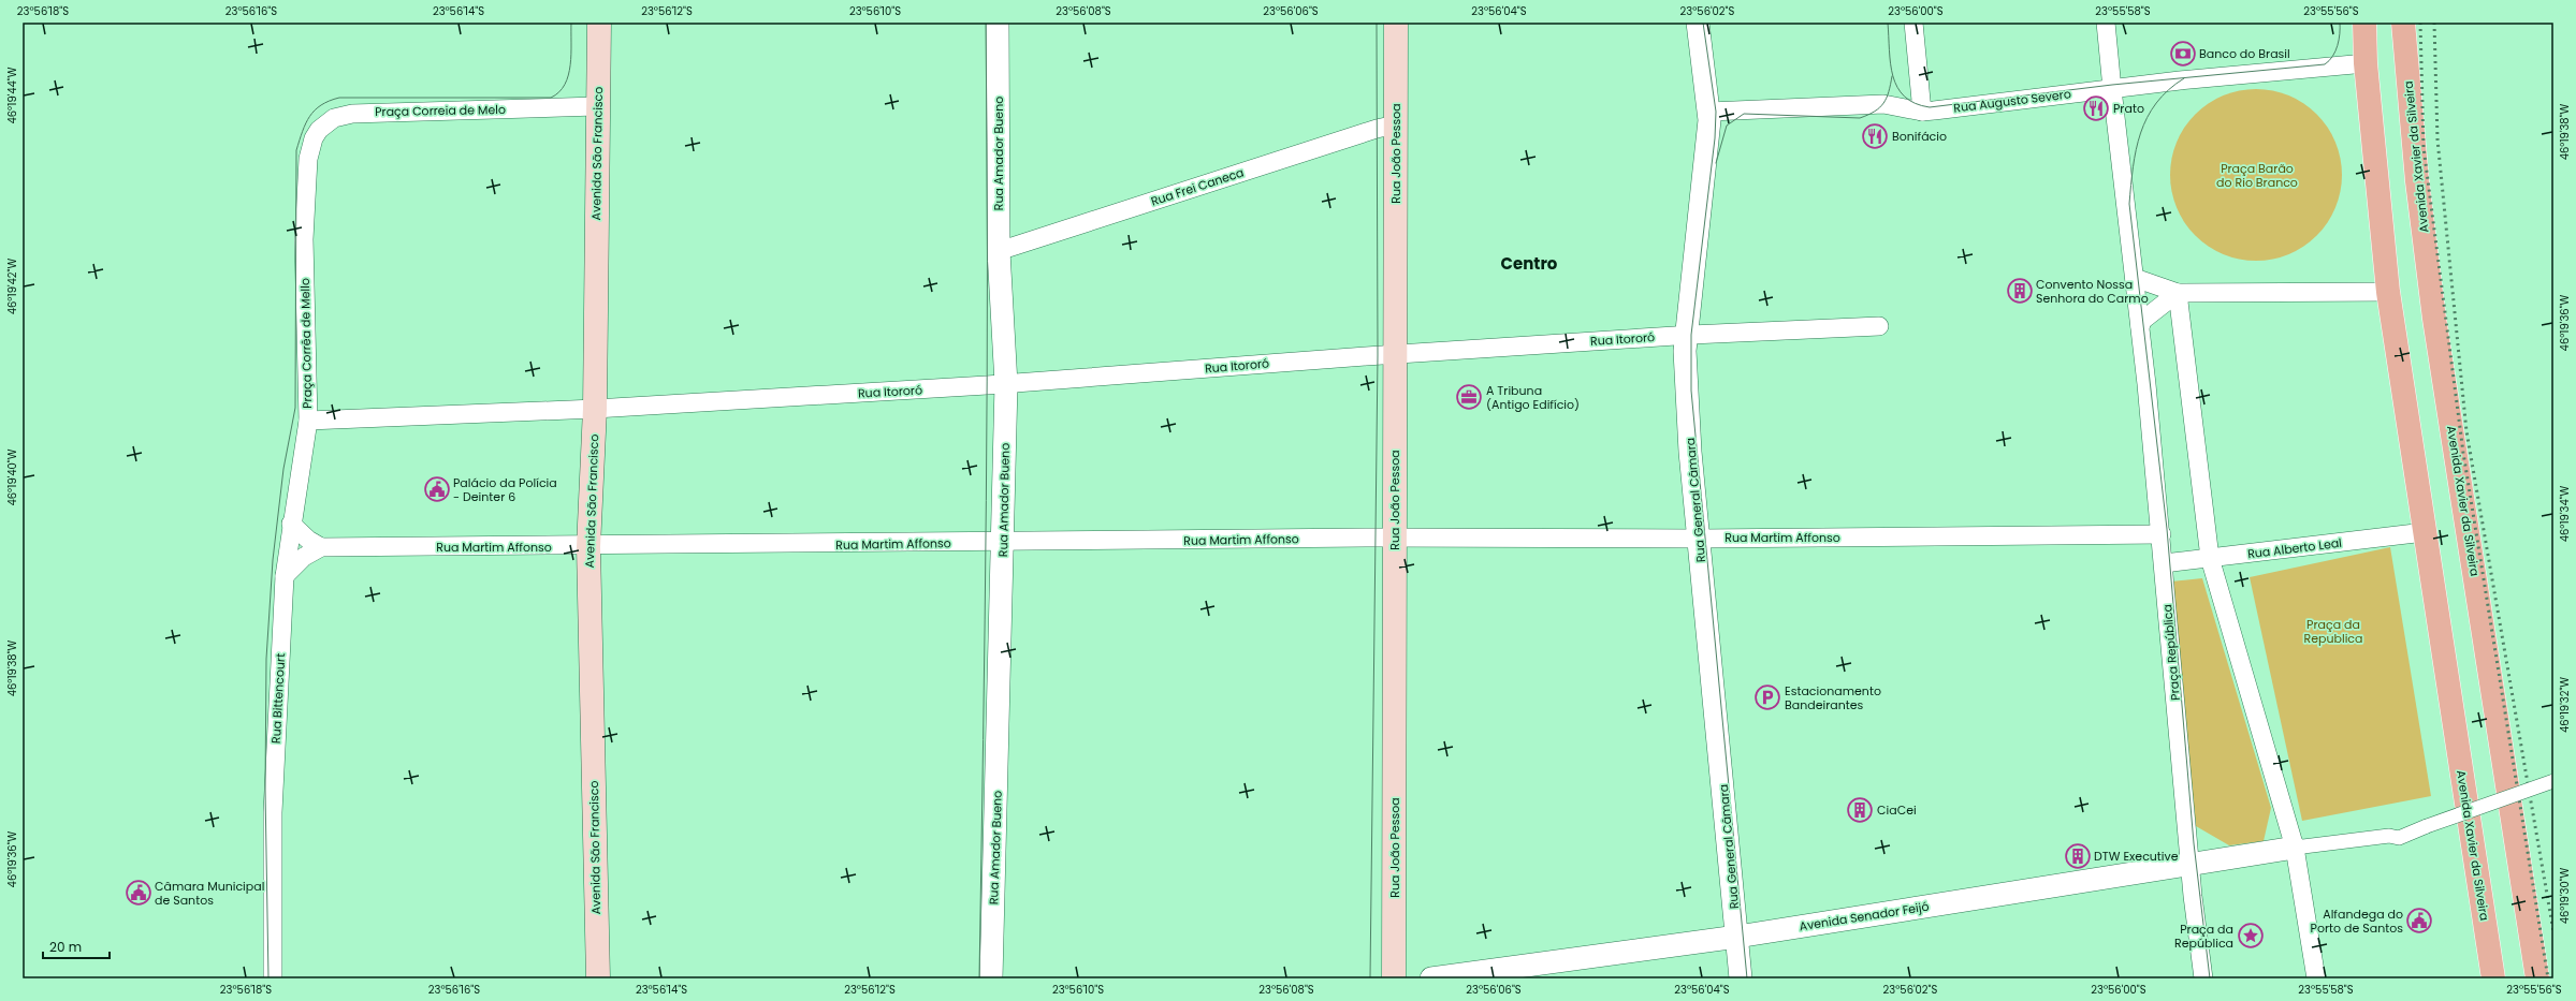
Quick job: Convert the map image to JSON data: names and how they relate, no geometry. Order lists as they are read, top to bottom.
{
  "streets": {
    "main road": ["Avenida São Francisco", "Rua João Pessoa", "Avenida Xavier da Silveira"],
    "street": [
      "Rua Augusto Severo",
      "Praça Correia de Melo",
      "Rua Amador Bueno",
      "Rua Frei Caneca",
      "Rua Itororó",
      "Praça Corrêa de Mello",
      "Rua General Câmara",
      "Rua Martim Affonso",
      "Rua Alberto Leal",
      "Praça República",
      "Rua Bittencourt",
      "Avenida Senador Feijó"
    ]
  },
  "crossings": [
    ["Rua Augusto Severo", "Avenida Xavier da Silveira"],
    ["Rua Augusto Severo", "Rua General Câmara"],
    ["Rua Augusto Severo", "Praça República"],
    ["Praça Correia de Melo", "Avenida São Francisco"],
    ["Praça Correia de Melo", "Praça Corrêa de Mello"],
    ["Avenida São Francisco", "Rua Itororó"],
    ["Avenida São Francisco", "Praça Corrêa de Mello"],
    ["Avenida São Francisco", "Rua Martim Affonso"],
    ["Rua Amador Bueno", "Rua Frei Caneca"],
    ["Rua Amador Bueno", "Rua Itororó"],
    ["Rua Amador Bueno", "Rua Martim Affonso"],
    ["Rua João Pessoa", "Rua Frei Caneca"],
    ["Rua João Pessoa", "Rua Itororó"],
    ["Rua João Pessoa", "Rua Martim Affonso"],
    ["Avenida Xavier da Silveira", "Rua Alberto Leal"],
    ["Rua Itororó", "Praça Corrêa de Mello"],
    ["Rua Itororó", "Rua General Câmara"],
    ["Praça Corrêa de Mello", "Rua Bittencourt"],
    ["Rua General Câmara", "Rua Martim Affonso"],
    ["Rua General Câmara", "Avenida Senador Feijó"],
    ["Rua Martim Affonso", "Praça República"],
    ["Rua Alberto Leal", "Praça República"],
    ["Praça República", "Avenida Senador Feijó"]
  ],
  "districts": ["Centro"],
  "parks": ["Praça Barão do Rio Branco", "Praça da Republica"],
  "places": {
    "bank": ["Banco do Brasil"],
    "restaurant": ["Prato", "Bonifácio"],
    "building": ["Convento Nossa Senhora do Carmo", "CiaCei", "DTW Executive"],
    "office": ["A Tribuna (Antigo Edifício)"],
    "public building": ["Palácio da Polícia - Deinter 6", "Câmara Municipal de Santos", "Alfandega do Porto de Santos"],
    "parking": ["Estacionamento Bandeirantes"],
    "place": ["Praça da República"]
  },
  "scale_bar": "20 m",
  "coordinates": [
    "23°56'18\"S",
    "23°56'16\"S",
    "23°56'14\"S",
    "23°56'12\"S",
    "23°56'10\"S",
    "23°56'08\"S",
    "23°56'06\"S",
    "23°56'04\"S",
    "23°56'02\"S",
    "23°56'00\"S",
    "23°55'58\"S",
    "23°55'56\"S",
    "46°19'44\"W",
    "46°19'38\"W",
    "46°19'42\"W",
    "46°19'36\"W",
    "46°19'40\"W",
    "46°19'34\"W",
    "46°19'32\"W",
    "46°19'30\"W"
  ]
}
